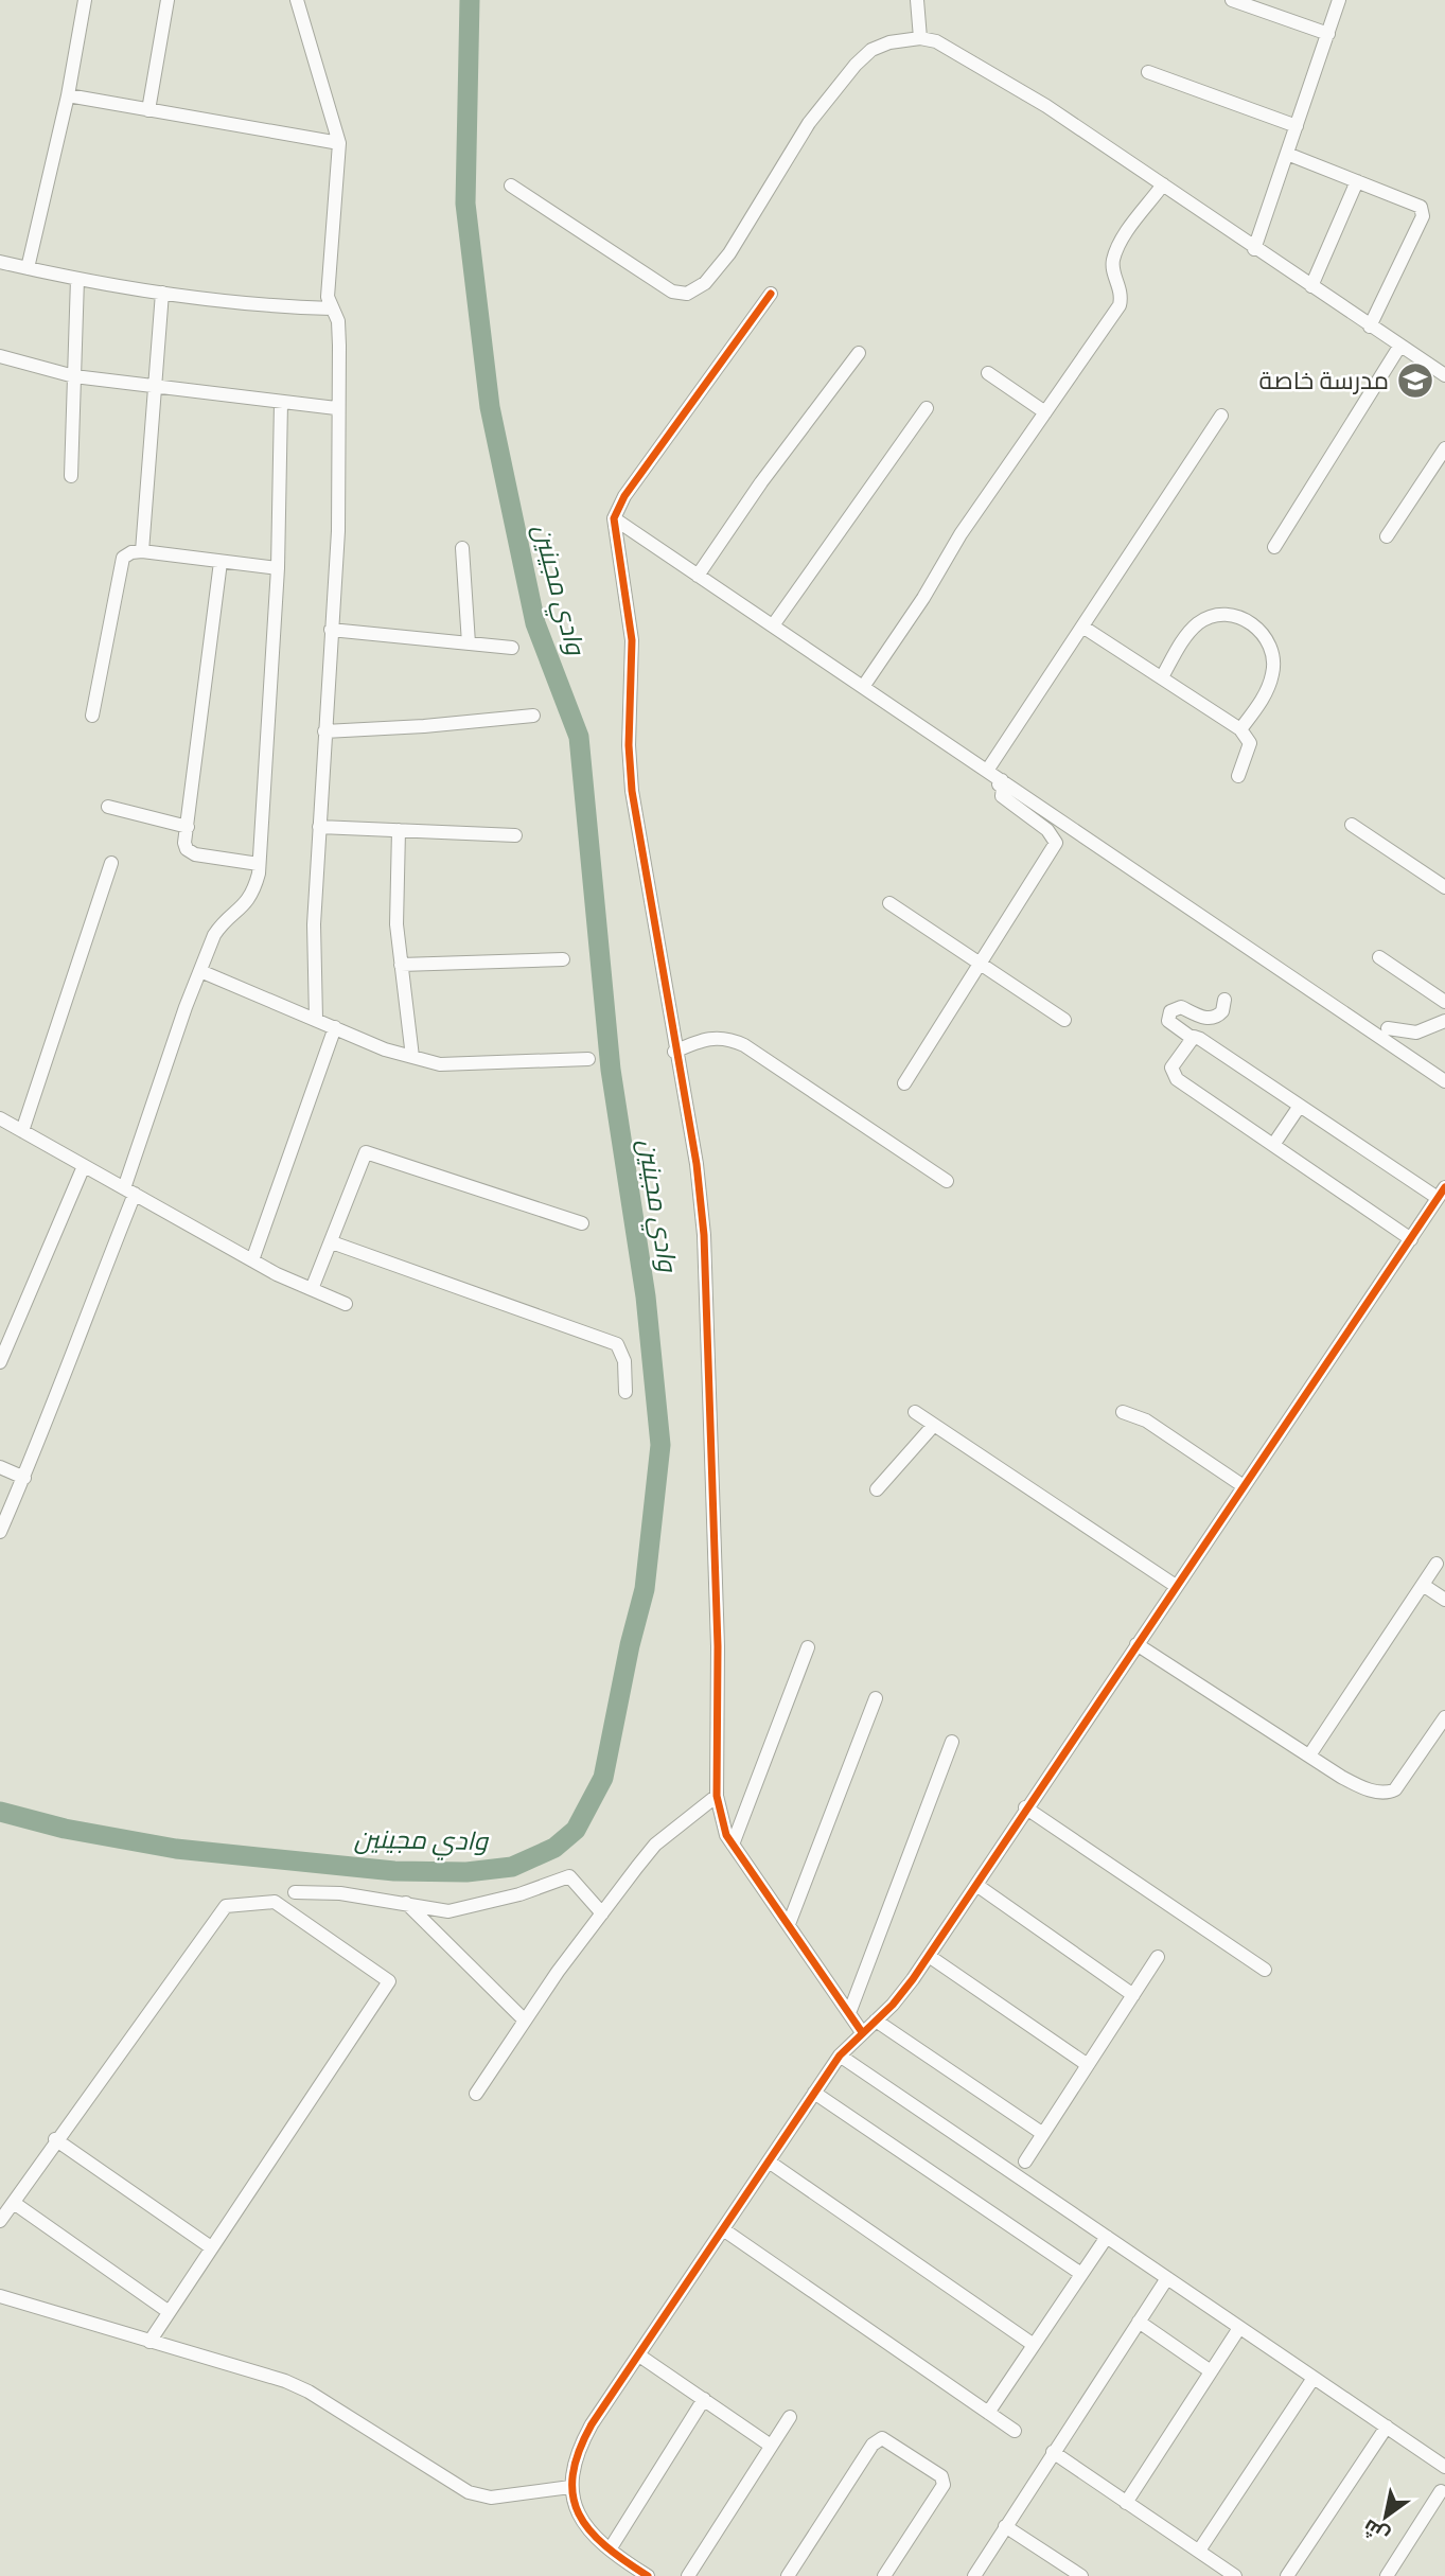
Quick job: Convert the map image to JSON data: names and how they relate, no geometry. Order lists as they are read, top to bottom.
{
  "water": ["وادي مجينين"],
  "places": {
    "school or university": ["مدرسة خاصة"]
  },
  "north": "bottom left"
}
